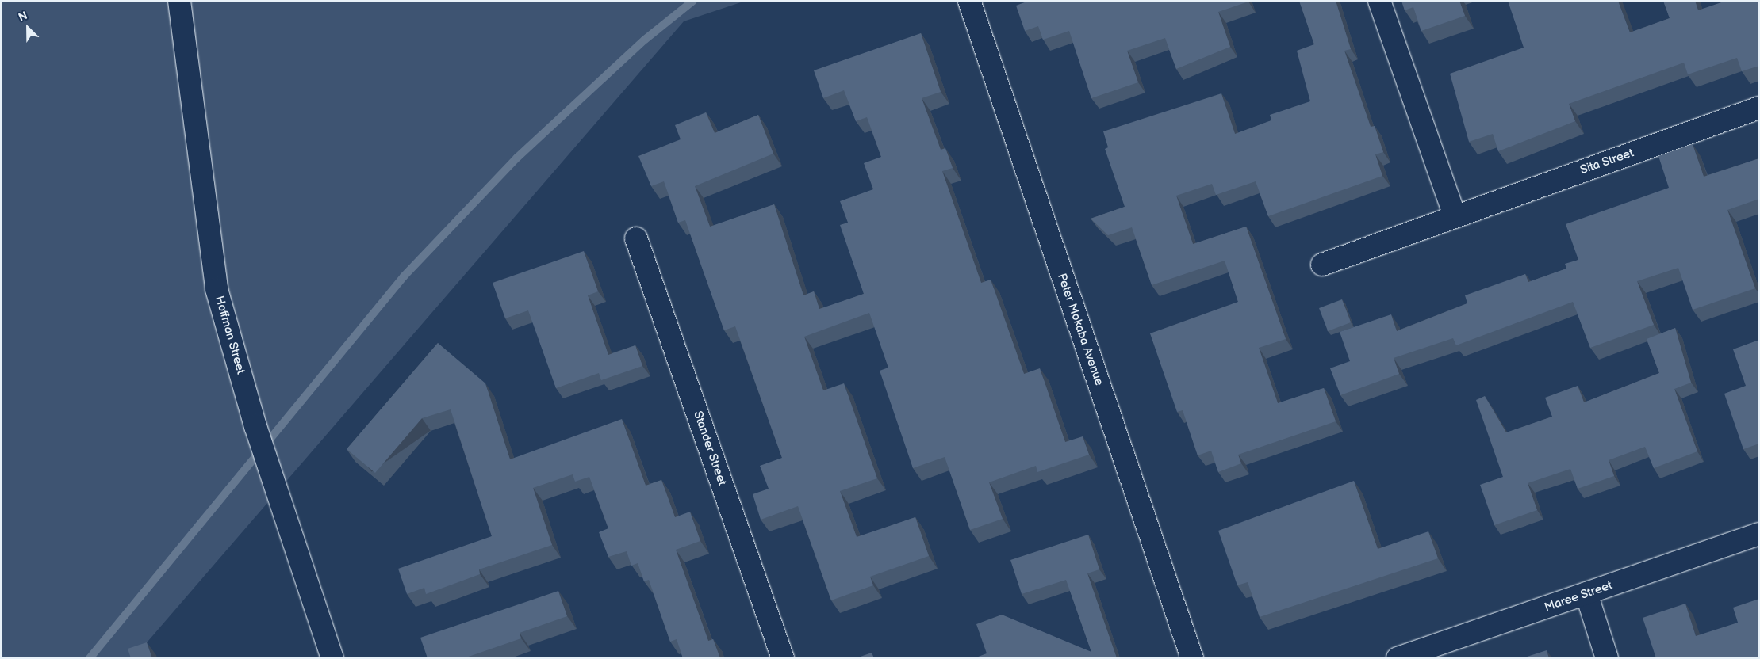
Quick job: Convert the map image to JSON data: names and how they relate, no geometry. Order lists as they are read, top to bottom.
{
  "streets": {
    "street": [
      "Sita Street",
      "Peter Mokaba Avenue",
      "Hoffman Street",
      "Stander Street",
      "Maree Street"
    ]
  },
  "north": "top left"
}
